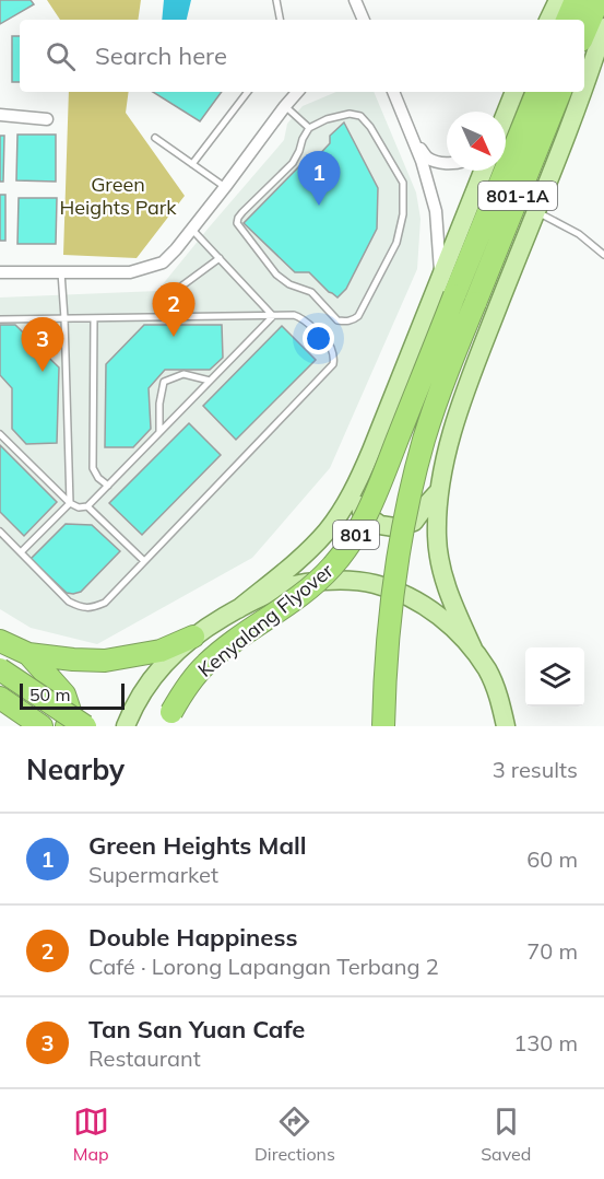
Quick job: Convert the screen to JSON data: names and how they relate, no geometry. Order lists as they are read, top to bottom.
{
  "streets": {
    "highway": ["801-1A", "801", "Kenyalang Flyover"]
  },
  "crossings": [
    ["801-1A", "801"]
  ],
  "parks": ["Green Heights Park"],
  "scale_bar": "50 m",
  "north": "bottom right",
  "page": {
    "search": "Search here",
    "pins": ["1", "2", "3"],
    "scale": "50 m",
    "heading": ["Nearby", "3 results"],
    "list": [
      {
        "mark": "1",
        "name": "Green Heights Mall",
        "note": "Supermarket",
        "value": "60 m"
      },
      {
        "mark": "2",
        "name": "Double Happiness",
        "note": "Café · Lorong Lapangan Terbang 2",
        "value": "70 m"
      },
      {
        "mark": "3",
        "name": "Tan San Yuan Cafe",
        "note": "Restaurant",
        "value": "130 m"
      }
    ],
    "nav": ["Map", "Directions", "Saved"]
  }
}
